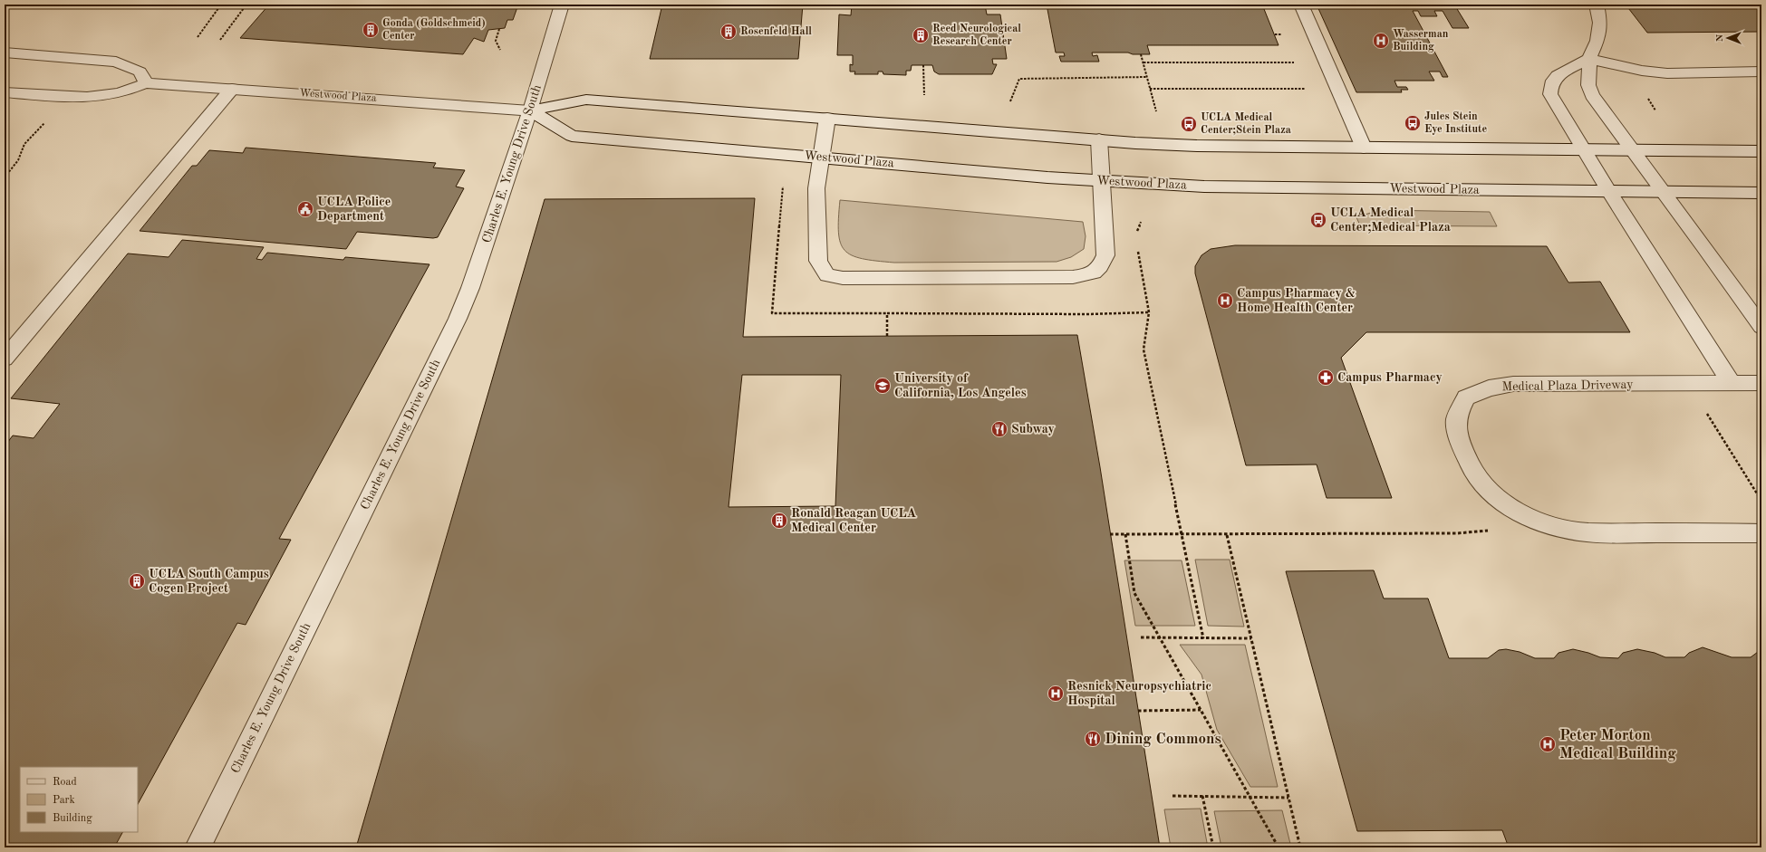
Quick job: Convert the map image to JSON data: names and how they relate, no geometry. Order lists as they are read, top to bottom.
{
  "streets": {
    "main road": ["Westwood Plaza", "Charles E. Young Drive South", "Medical Plaza Driveway"]
  },
  "crossings": [
    ["Westwood Plaza", "Charles E. Young Drive South"]
  ],
  "places": {
    "building": [
      "Gonda (Goldschmeid) Center",
      "Rosenfeld Hall",
      "Reed Neurological Research Center",
      "Ronald Reagan UCLA Medical Center",
      "UCLA South Campus Cogen Project"
    ],
    "hospital": [
      "Wasserman Building",
      "Campus Pharmacy & Home Health Center",
      "Resnick Neuropsychiatric Hospital",
      "Peter Morton Medical Building"
    ],
    "bus stop": ["Jules Stein Eye Institute", "UCLA Medical Center;Stein Plaza", "UCLA Medical Center;Medical Plaza"],
    "public building": ["UCLA Police Department"],
    "pharmacy": ["Campus Pharmacy"],
    "school or university": ["University of California, Los Angeles"],
    "restaurant": ["Subway", "Dining Commons"]
  },
  "legend": ["Road", "Park", "Building"],
  "north": "left"
}
